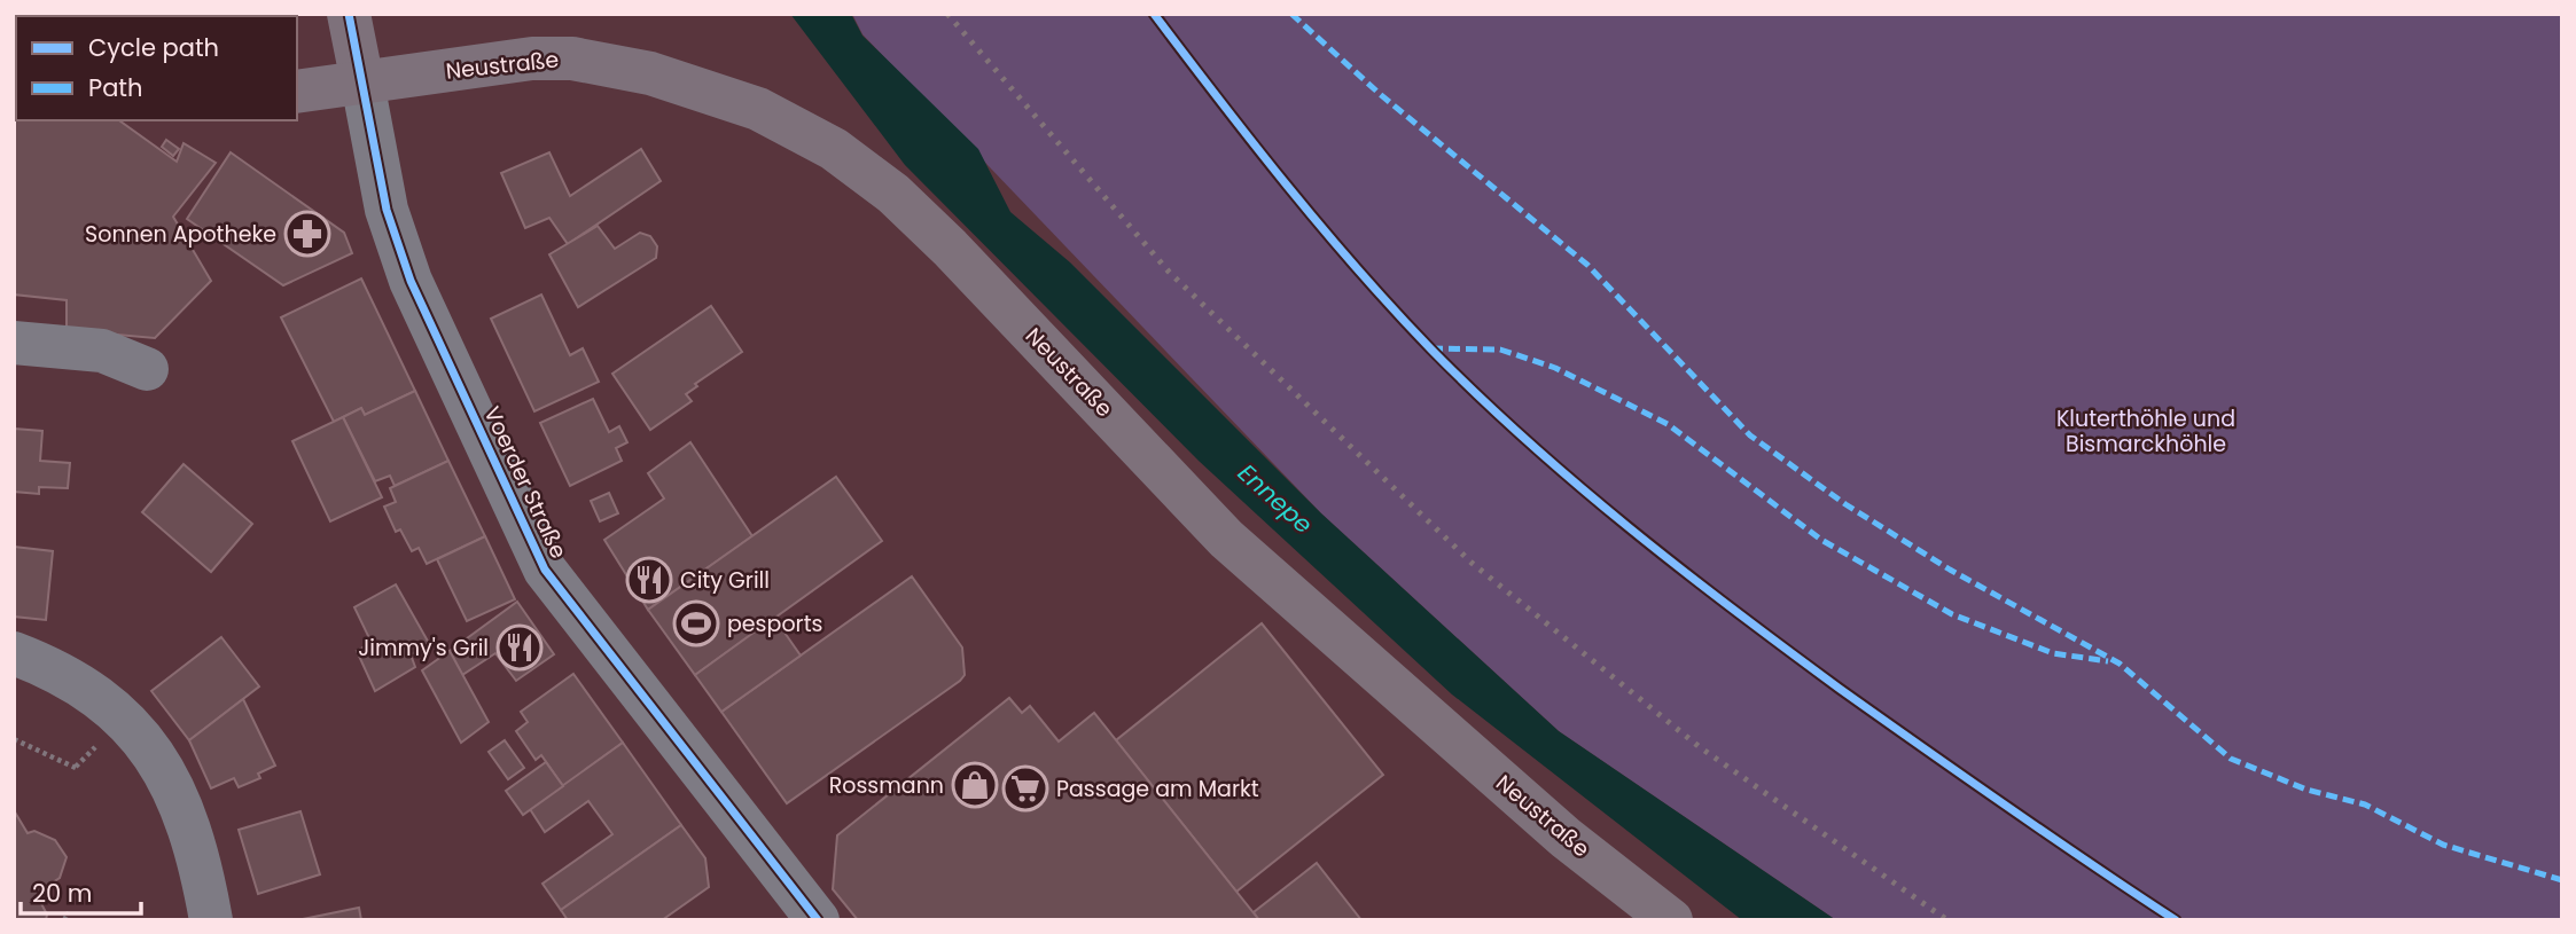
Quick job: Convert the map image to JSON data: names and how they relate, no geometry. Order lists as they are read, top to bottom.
{
  "streets": {
    "main road": ["Neustraße"],
    "street": ["Voerder Straße"]
  },
  "crossings": [
    ["Neustraße", "Voerder Straße"]
  ],
  "water": ["Ennepe"],
  "parks": ["Kluterthöhle und Bismarckhöhle"],
  "places": {
    "pharmacy": ["Sonnen Apotheke"],
    "restaurant": ["City Grill", "Jimmy's Gril"],
    "sports": ["pesports"],
    "shop": ["Rossmann"],
    "supermarket": ["Passage am Markt"]
  },
  "legend": ["Cycle path", "Path"],
  "scale_bar": "20 m"
}
